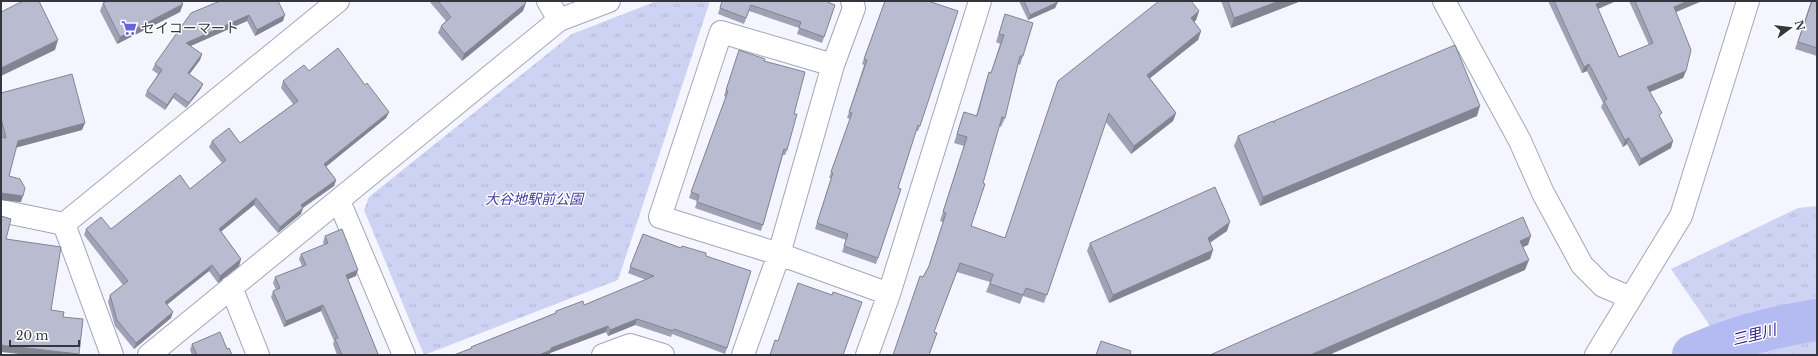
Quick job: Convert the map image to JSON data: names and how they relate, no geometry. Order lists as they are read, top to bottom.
{
  "water": ["三里川"],
  "parks": ["大谷地駅前公園"],
  "places": {
    "supermarket": ["セイコーマート"]
  },
  "scale_bar": "20 m",
  "north": "right"
}
